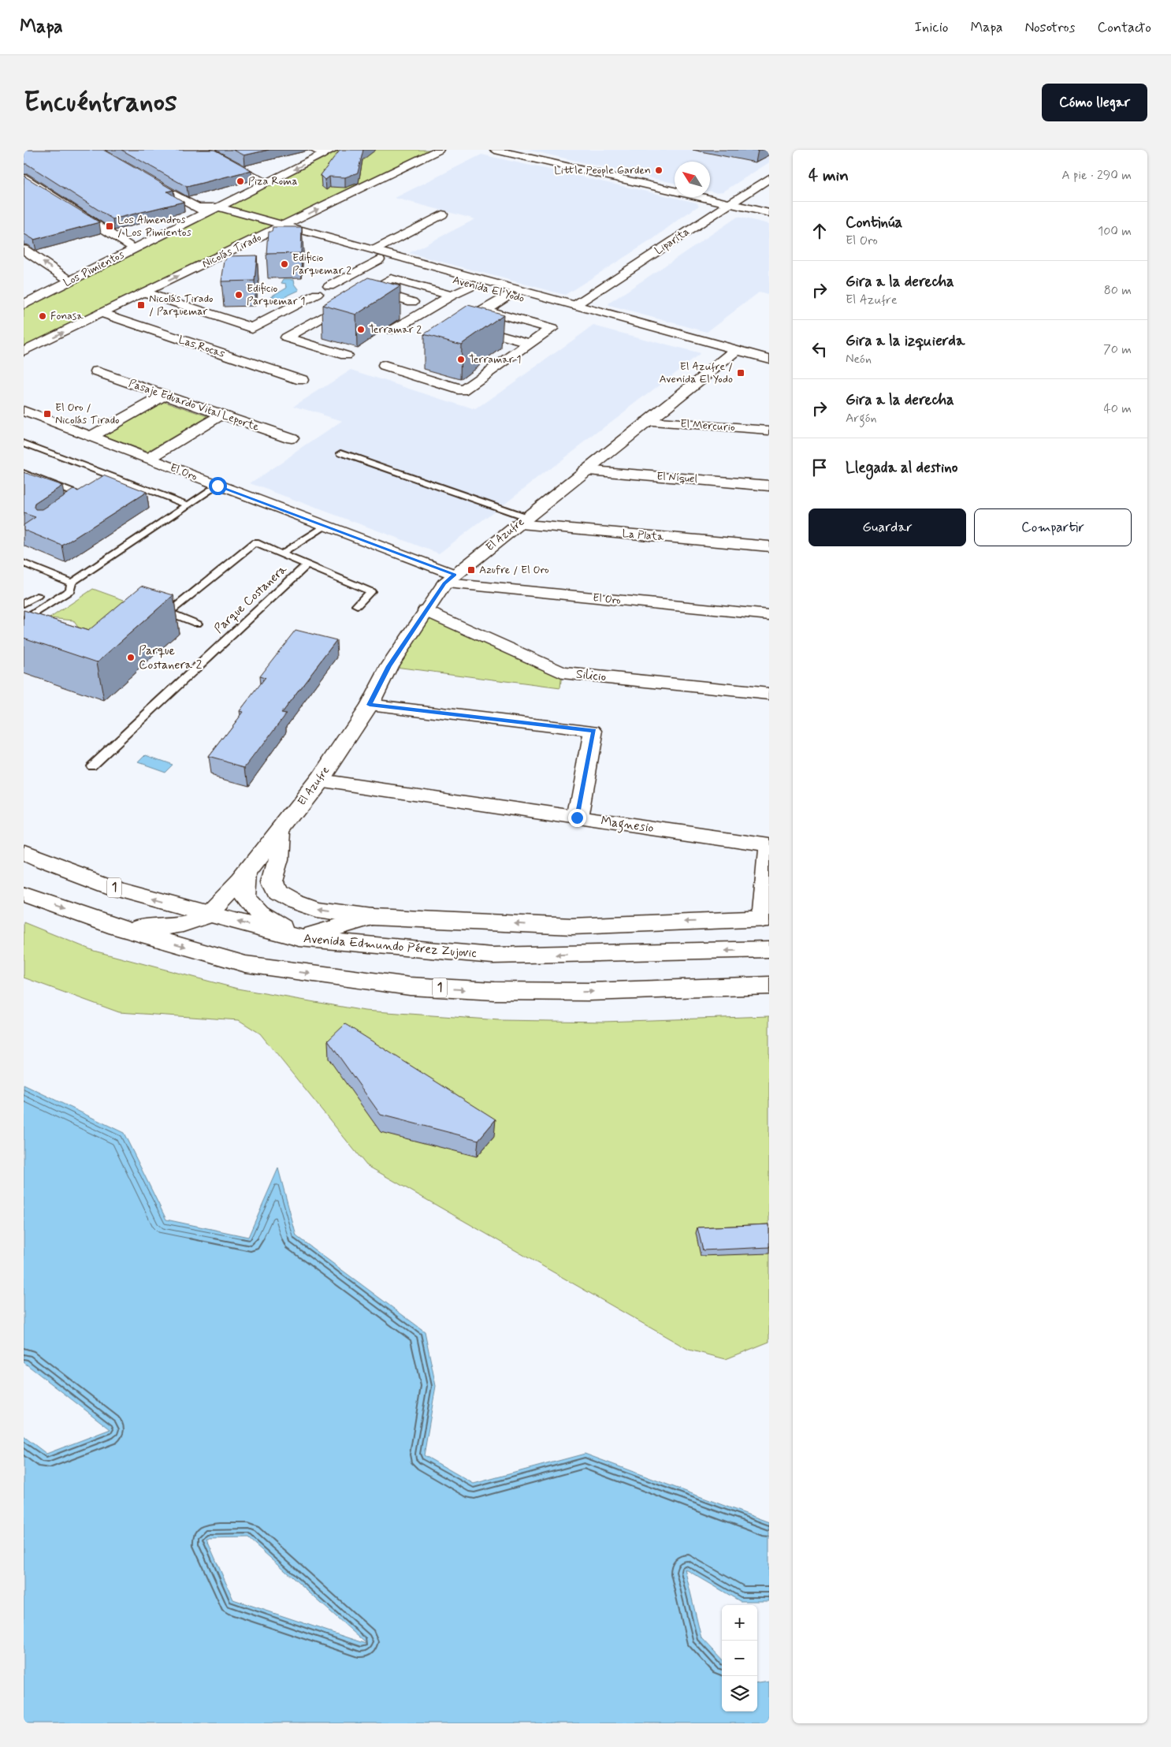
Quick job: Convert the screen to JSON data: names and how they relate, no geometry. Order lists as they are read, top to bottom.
{
  "streets": {
    "main road": [
      "Liparita",
      "Nicolás Tirado",
      "Los Pimientos",
      "Avenida El Yodo",
      "Las Rocas",
      "Pasaje Eduardo Vital Leporte",
      "El Mercurio",
      "El Oro",
      "El Níquel",
      "El Azufre",
      "La Plata",
      "Silicio",
      "Magnesio",
      "1",
      "Avenida Edmundo Pérez Zujovic"
    ],
    "lane": ["Parque Costanera"]
  },
  "crossings": [
    ["Liparita", "Avenida El Yodo"],
    ["Nicolás Tirado", "Avenida El Yodo"],
    ["Nicolás Tirado", "Las Rocas"],
    ["Los Pimientos", "Avenida El Yodo"],
    ["Avenida El Yodo", "El Azufre"],
    ["El Mercurio", "El Azufre"],
    ["El Oro", "El Azufre"],
    ["El Oro", "Parque Costanera"],
    ["El Níquel", "El Azufre"],
    ["El Azufre", "La Plata"],
    ["El Azufre", "Silicio"],
    ["El Azufre", "Magnesio"],
    ["El Azufre", "Avenida Edmundo Pérez Zujovic"]
  ],
  "places": {
    "other": [
      "Little People Garden",
      "Piza Roma",
      "Edificio Parquemar 2",
      "Edificio Parquemar 1",
      "Fonasa",
      "Terramar 2",
      "Terramar 1",
      "Parque Costanera 2"
    ],
    "transit": [
      "Los Almendros / Los Pimientos",
      "Nicolás Tirado / Parquemar",
      "El Azufre / Avenida El Yodo",
      "El Oro / Nicolás Tirado",
      "Azufre / El Oro"
    ]
  },
  "north": "top left",
  "page": {
    "header": "Mapa",
    "nav": [
      "Inicio",
      "Mapa",
      "Nosotros",
      "Contacto"
    ],
    "buttons": [
      "Cómo llegar",
      ["Guardar", "Compartir"]
    ],
    "title": "Encuéntranos",
    "heading": ["4 min", "A pie · 290 m"],
    "list": [
      ["Continúa", "El Oro", "100 m"],
      ["Gira a la derecha", "El Azufre", "80 m"],
      ["Gira a la izquierda", "Neón", "70 m"],
      ["Gira a la derecha", "Argón", "40 m"],
      "Llegada al destino"
    ],
    "map_buttons": ["+", "−"]
  }
}
